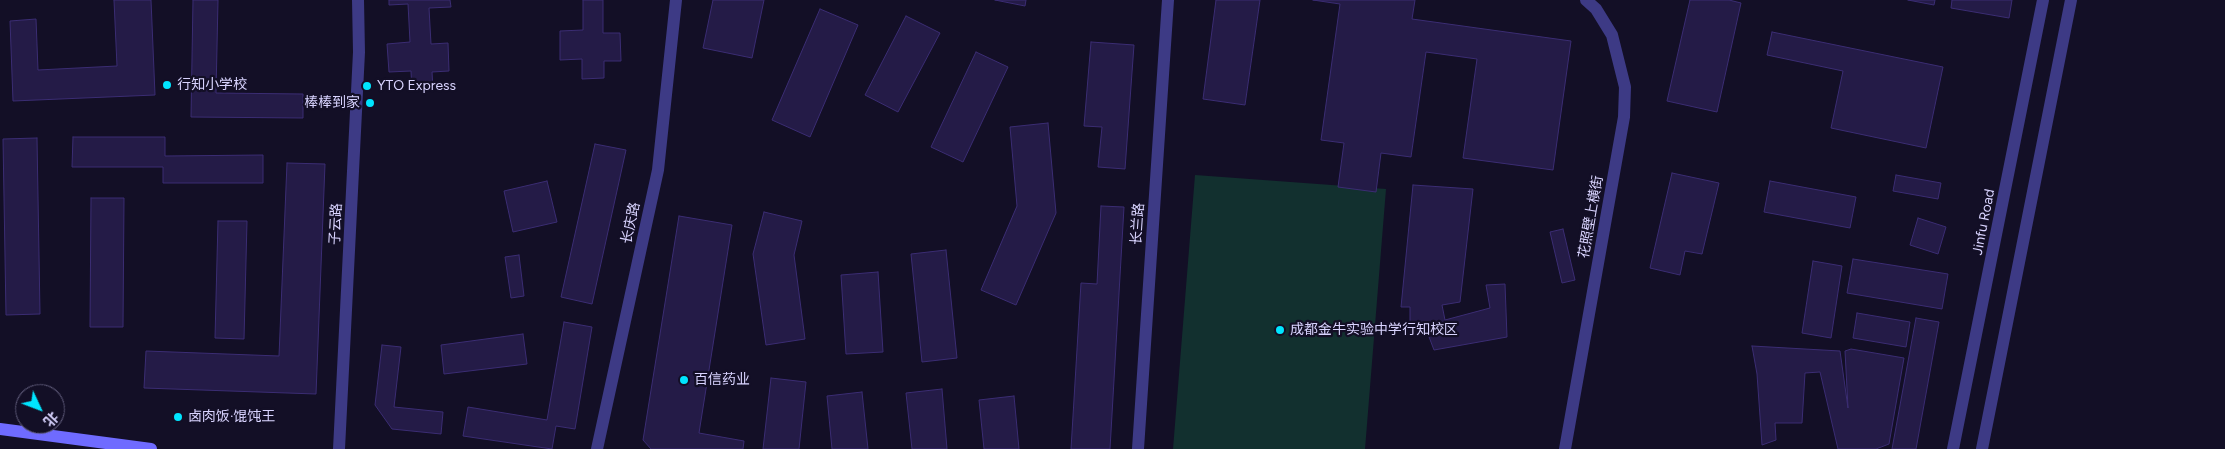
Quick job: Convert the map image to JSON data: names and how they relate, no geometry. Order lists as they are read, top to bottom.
{
  "streets": {
    "street": [
      "花照壁上横街",
      "Jinfu Road",
      "长庆路",
      "子云路",
      "长兰路"
    ]
  },
  "places": [
    "行知小学校",
    "YTO Express",
    "棒棒到家",
    "成都金牛实验中学行知校区",
    "百信药业",
    "卤肉饭·馄饨王"
  ],
  "north": "bottom right"
}
